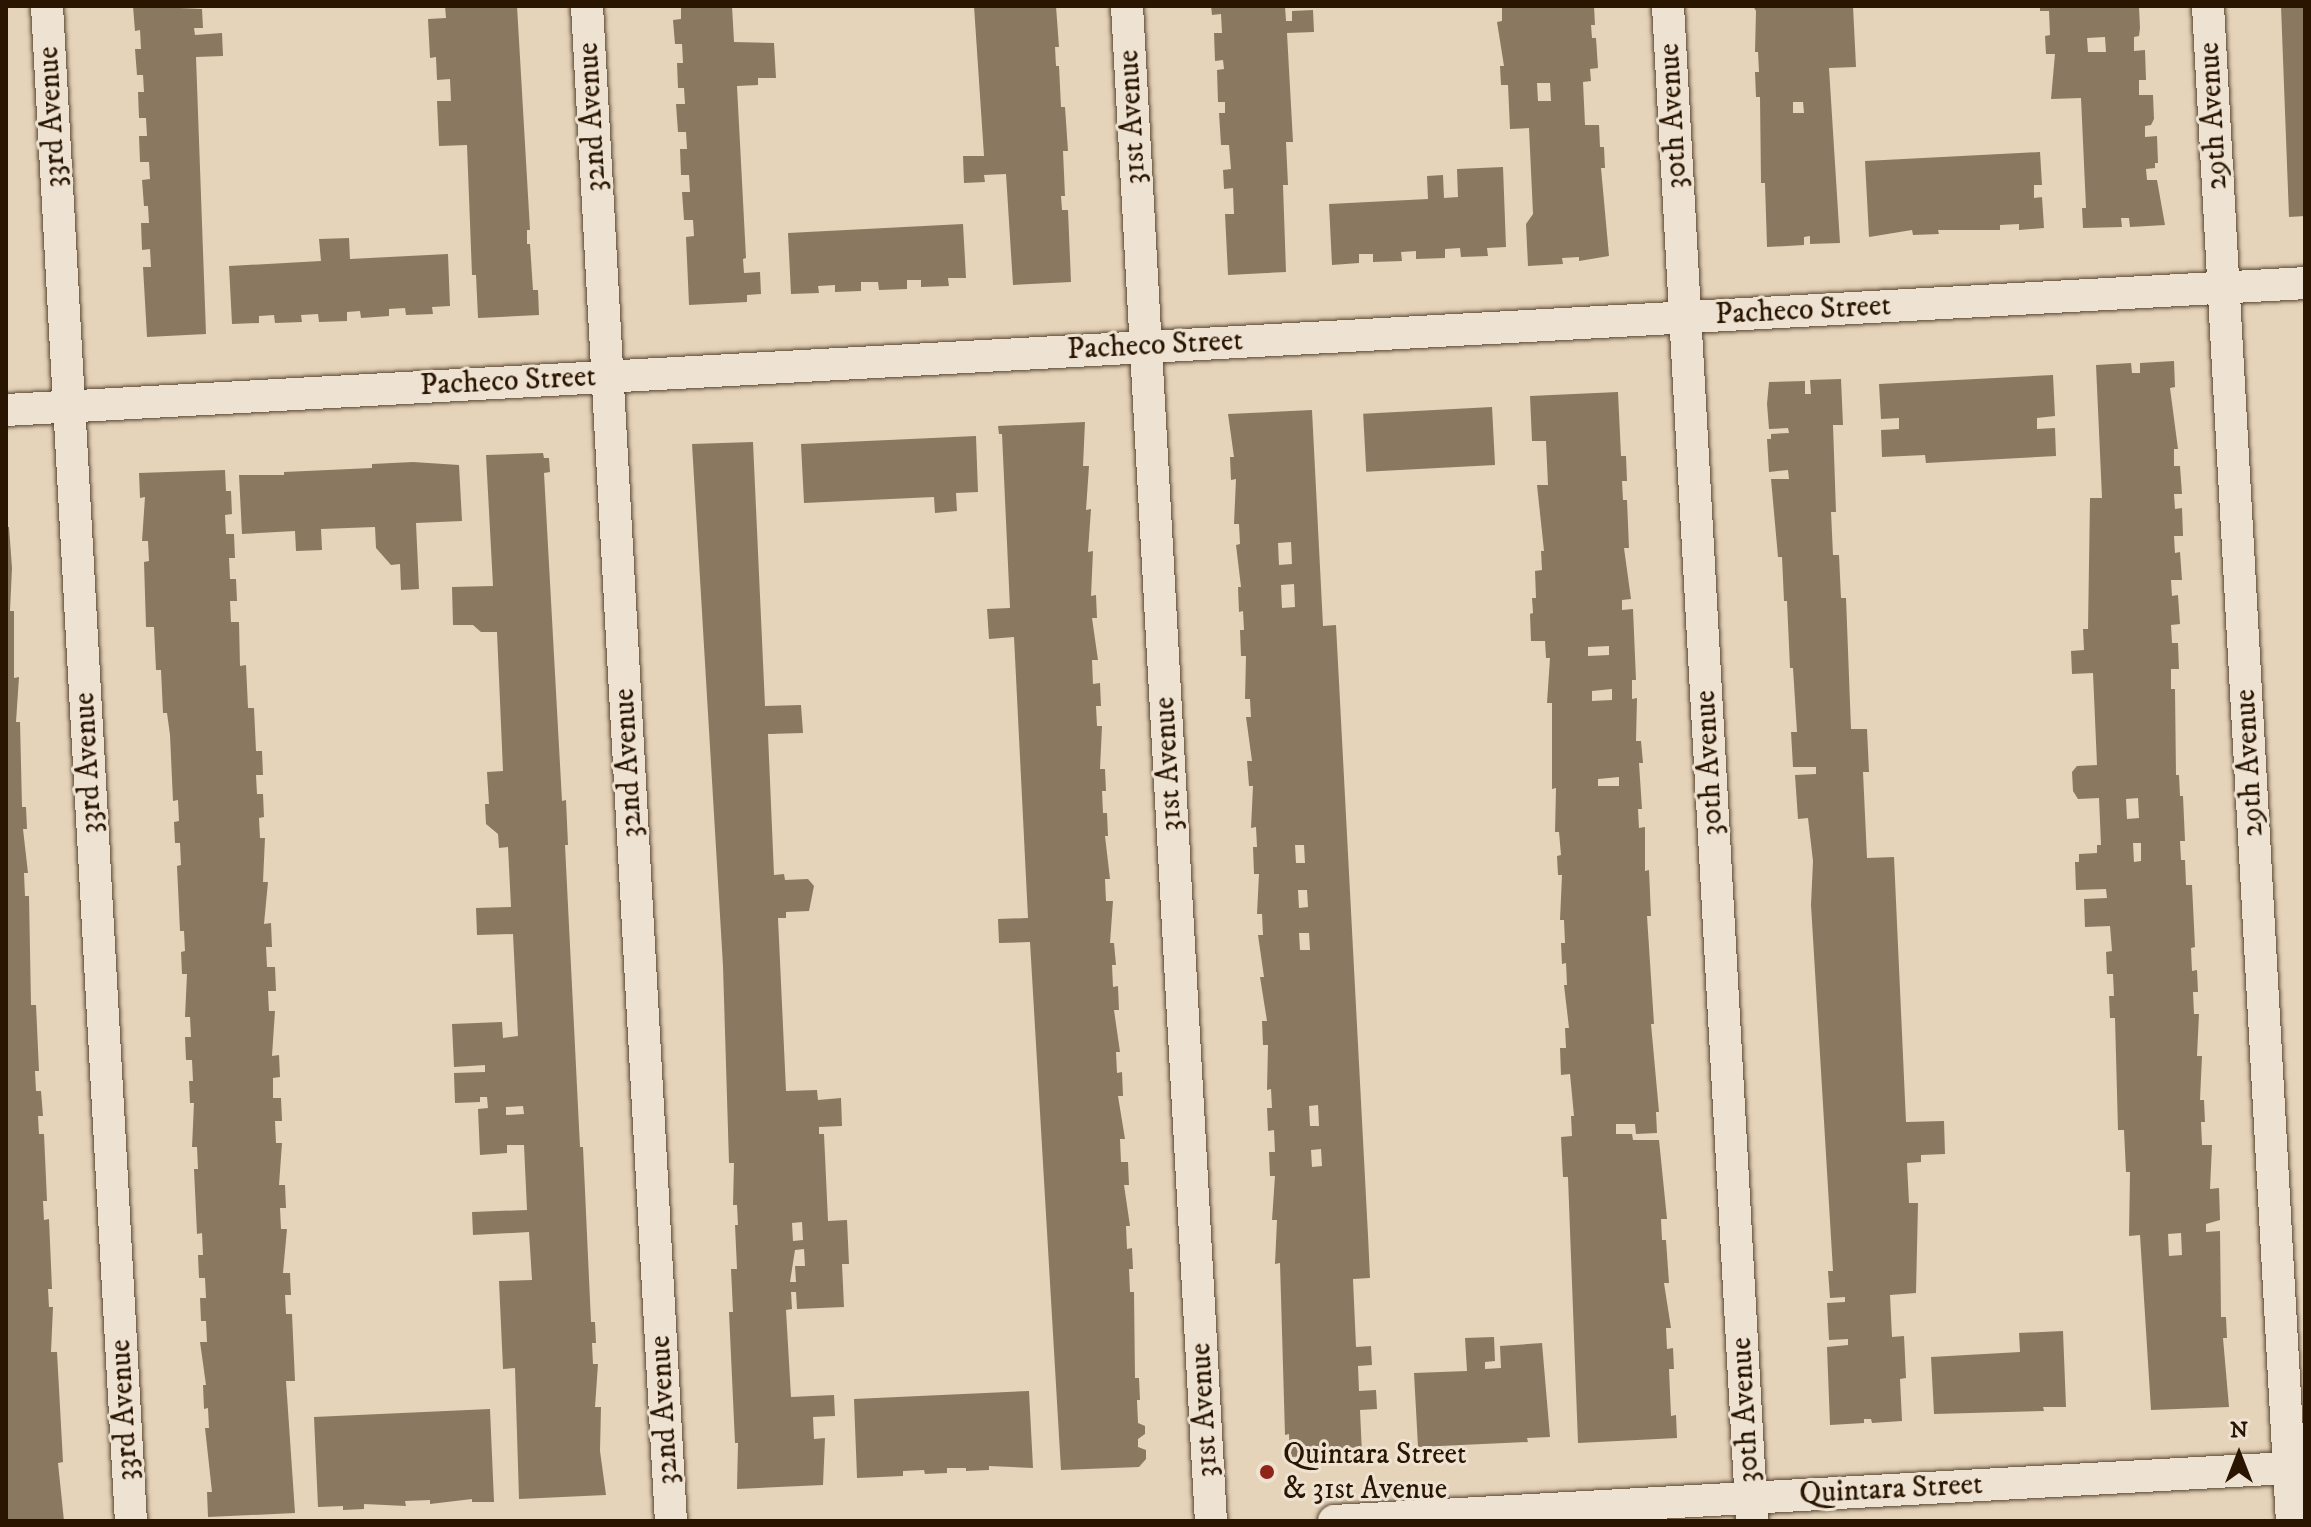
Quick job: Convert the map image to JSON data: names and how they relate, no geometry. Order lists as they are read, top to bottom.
{
  "streets": {
    "street": [
      "30th Avenue",
      "29th Avenue",
      "33rd Avenue",
      "32nd Avenue",
      "31st Avenue",
      "Pacheco Street",
      "Quintara Street"
    ]
  },
  "crossings": [
    ["30th Avenue", "Pacheco Street"],
    ["30th Avenue", "Quintara Street"],
    ["29th Avenue", "Pacheco Street"],
    ["29th Avenue", "Quintara Street"],
    ["33rd Avenue", "Pacheco Street"],
    ["32nd Avenue", "Pacheco Street"],
    ["31st Avenue", "Pacheco Street"]
  ],
  "places": ["Quintara Street & 31st Avenue"],
  "north": "top"
}
